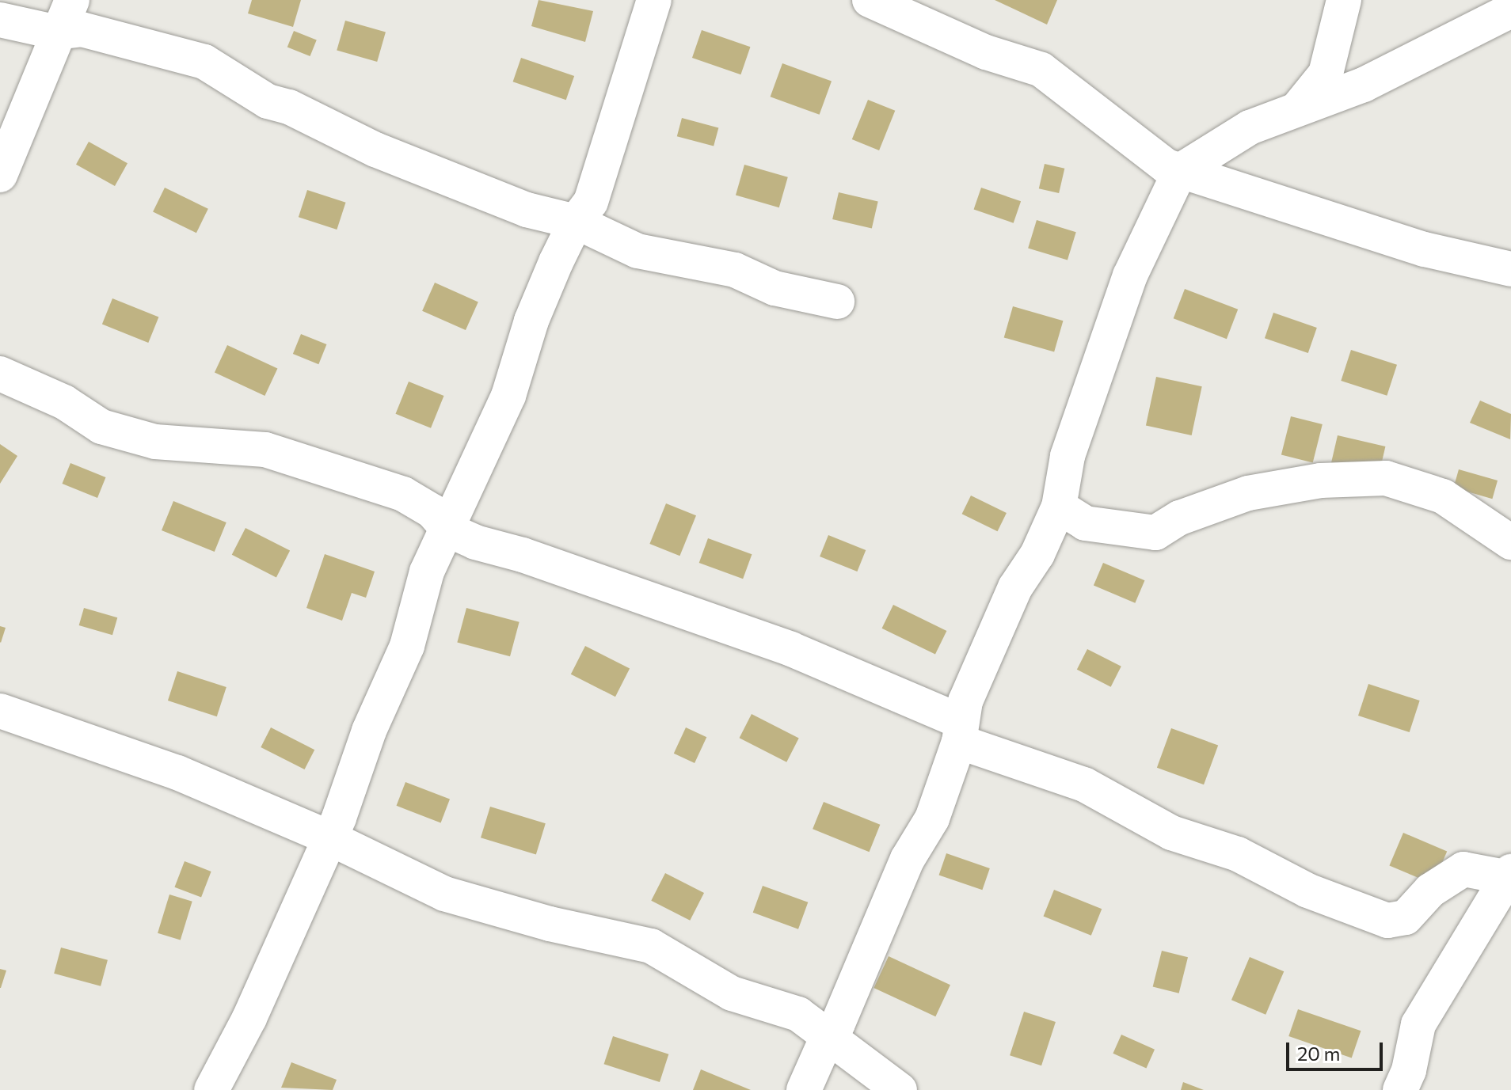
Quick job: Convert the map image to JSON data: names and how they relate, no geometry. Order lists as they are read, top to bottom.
{
  "scale_bar": "20 m"
}
